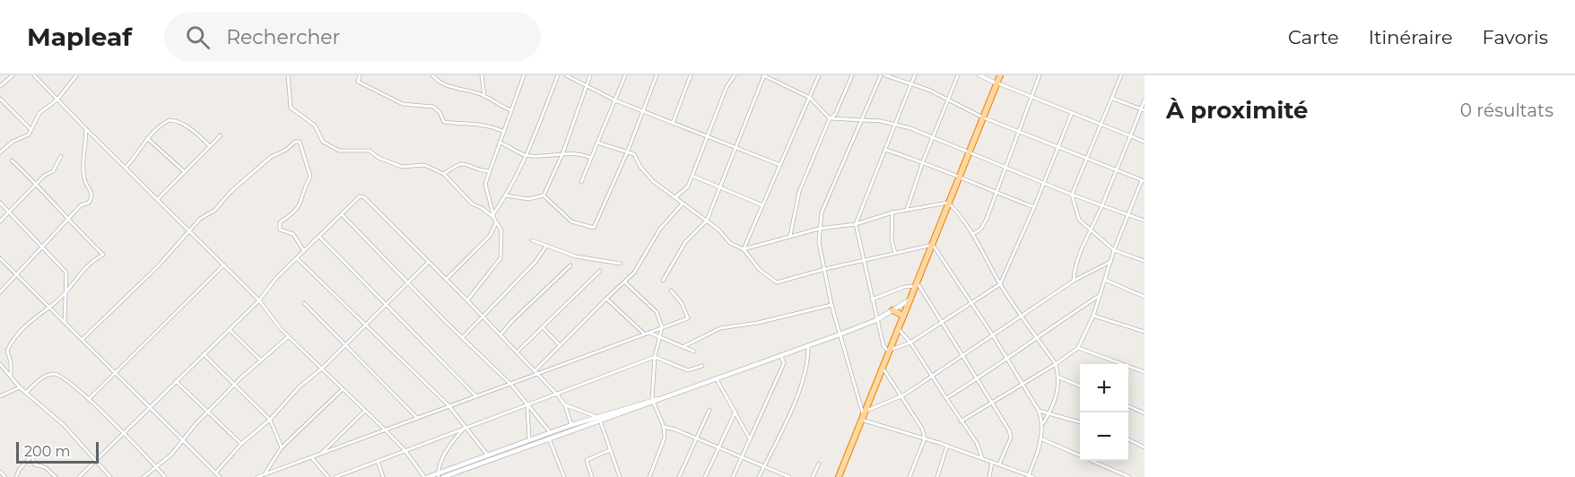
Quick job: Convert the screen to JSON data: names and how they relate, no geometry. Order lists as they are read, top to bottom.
{
  "scale_bar": "200 m",
  "page": {
    "header": "Mapleaf",
    "search": "Rechercher",
    "nav": ["Carte", "Itinéraire", "Favoris"],
    "heading": ["À proximité", "0 résultats"],
    "map_buttons": ["+", "−"],
    "scale": "200 m"
  }
}
